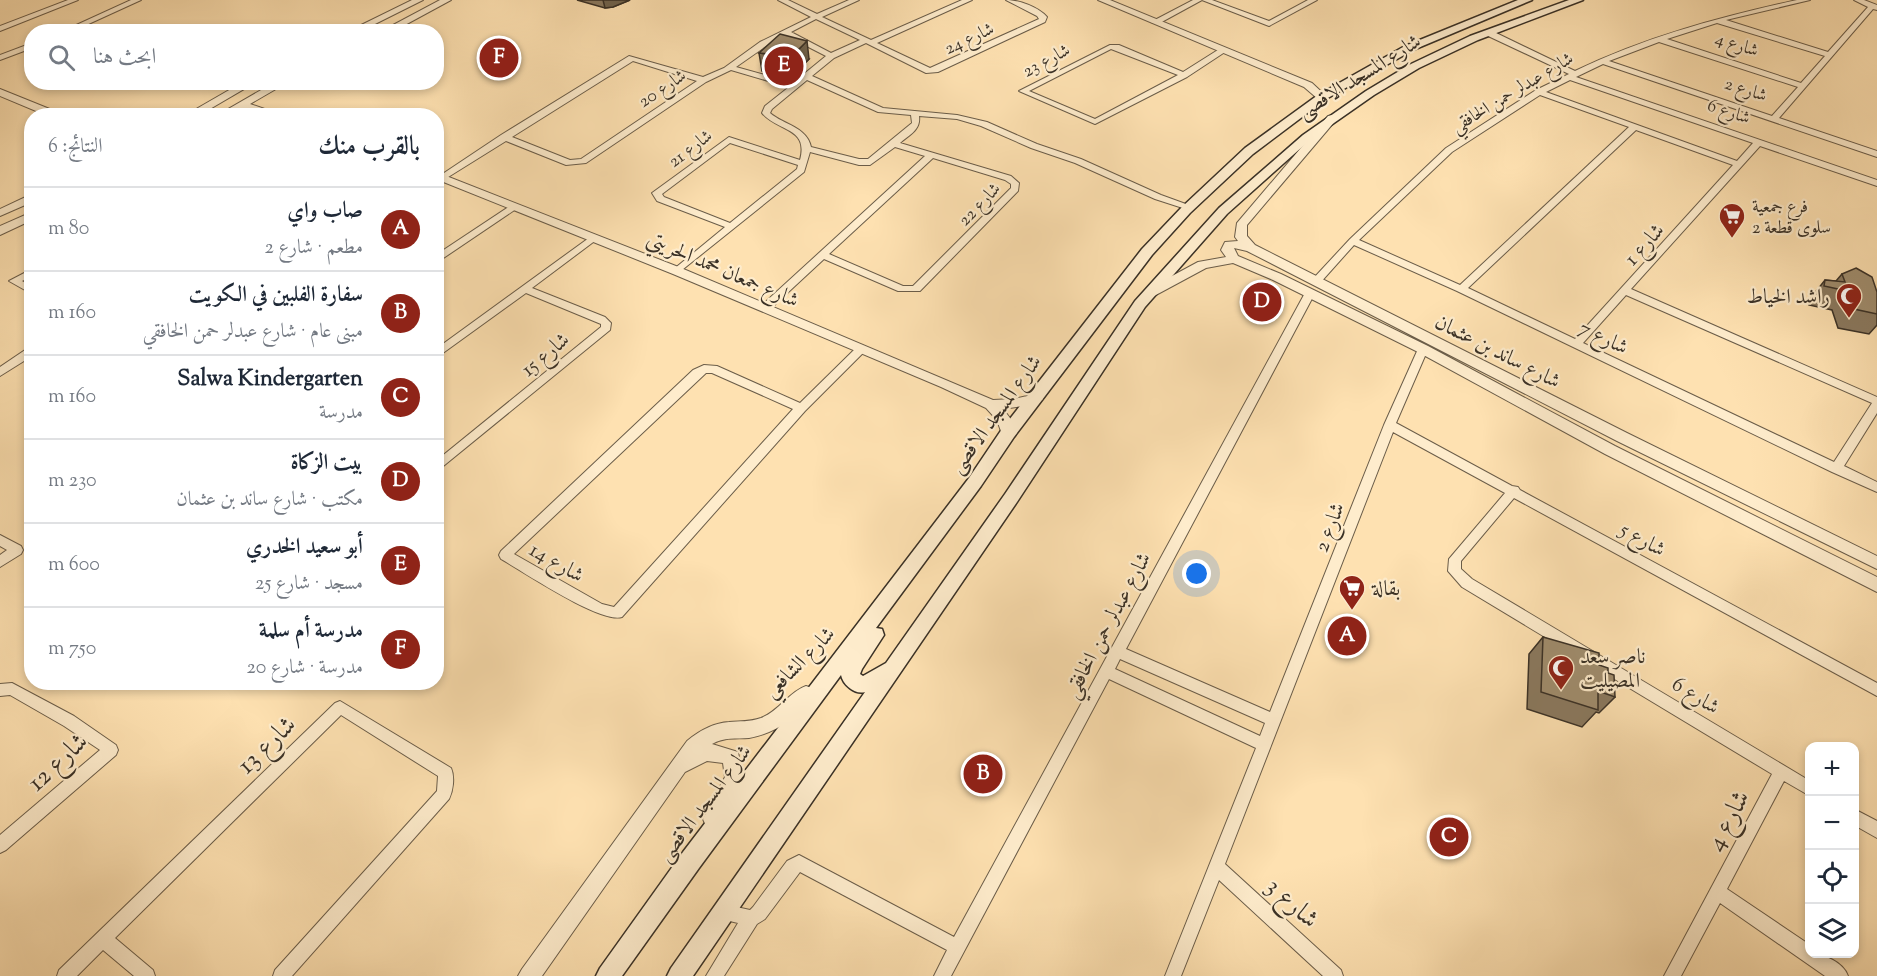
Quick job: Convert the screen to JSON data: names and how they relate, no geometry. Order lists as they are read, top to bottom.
{
  "streets": {
    "main road": ["شارع المسجد الاقصى"],
    "street": [
      "شارع 24",
      "شارع 4",
      "شارع 23",
      "شارع 20",
      "شارع 2",
      "شارع عبدلر حمن الخافقي",
      "شارع 6",
      "شارع 21",
      "شارع 22",
      "شارع 1",
      "شارع جمعان محمد الحريتي",
      "شارع 7",
      "شارع ساند بن عثمان",
      "شارع 15",
      "شارع 5",
      "شارع 14",
      "شارع الشافعي",
      "شارع 13",
      "شارع 12",
      "شارع 3"
    ]
  },
  "crossings": [
    ["شارع 4", "شارع عبدلر حمن الخافقي"],
    ["شارع 4", "شارع 6"],
    ["شارع المسجد الاقصى", "شارع 6"],
    ["شارع المسجد الاقصى", "شارع جمعان محمد الحريتي"],
    ["شارع المسجد الاقصى", "شارع الشافعي"],
    ["شارع 2", "شارع عبدلر حمن الخافقي"],
    ["شارع 2", "شارع ساند بن عثمان"],
    ["شارع 2", "شارع 5"],
    ["شارع 2", "شارع 3"],
    ["شارع عبدلر حمن الخافقي", "شارع 6"],
    ["شارع عبدلر حمن الخافقي", "شارع 7"],
    ["شارع عبدلر حمن الخافقي", "شارع ساند بن عثمان"],
    ["شارع 6", "شارع 1"],
    ["شارع 6", "شارع 5"],
    ["شارع 1", "شارع 7"],
    ["شارع جمعان محمد الحريتي", "شارع 14"]
  ],
  "places": {
    "supermarket": ["فرع جمعية سلوى قطعة 2", "بقالة"],
    "mosque": ["راشد الخياط", "ناصر سعد المصيليت"]
  },
  "page": {
    "search": "ابحث هنا",
    "pins": [
      "F",
      "E",
      "D",
      "A",
      "B",
      "C"
    ],
    "heading": ["بالقرب منك", "النتائج: 6"],
    "list": [
      {
        "mark": "A",
        "name": "صاب واي",
        "note": "مطعم · شارع 2",
        "value": "80 m"
      },
      {
        "mark": "B",
        "name": "سفارة الفلبين في الكويت",
        "note": "مبنى عام · شارع عبدلر حمن الخافقي",
        "value": "160 m"
      },
      {
        "mark": "C",
        "name": "Salwa Kindergarten",
        "note": "مدرسة",
        "value": "160 m"
      },
      {
        "mark": "D",
        "name": "بيت الزكاة",
        "note": "مكتب · شارع ساند بن عثمان",
        "value": "230 m"
      },
      {
        "mark": "E",
        "name": "أبو سعيد الخدري",
        "note": "مسجد · شارع 25",
        "value": "600 m"
      },
      {
        "mark": "F",
        "name": "مدرسة أم سلمة",
        "note": "مدرسة · شارع 20",
        "value": "750 m"
      }
    ],
    "map_buttons": ["+", "−"]
  }
}
